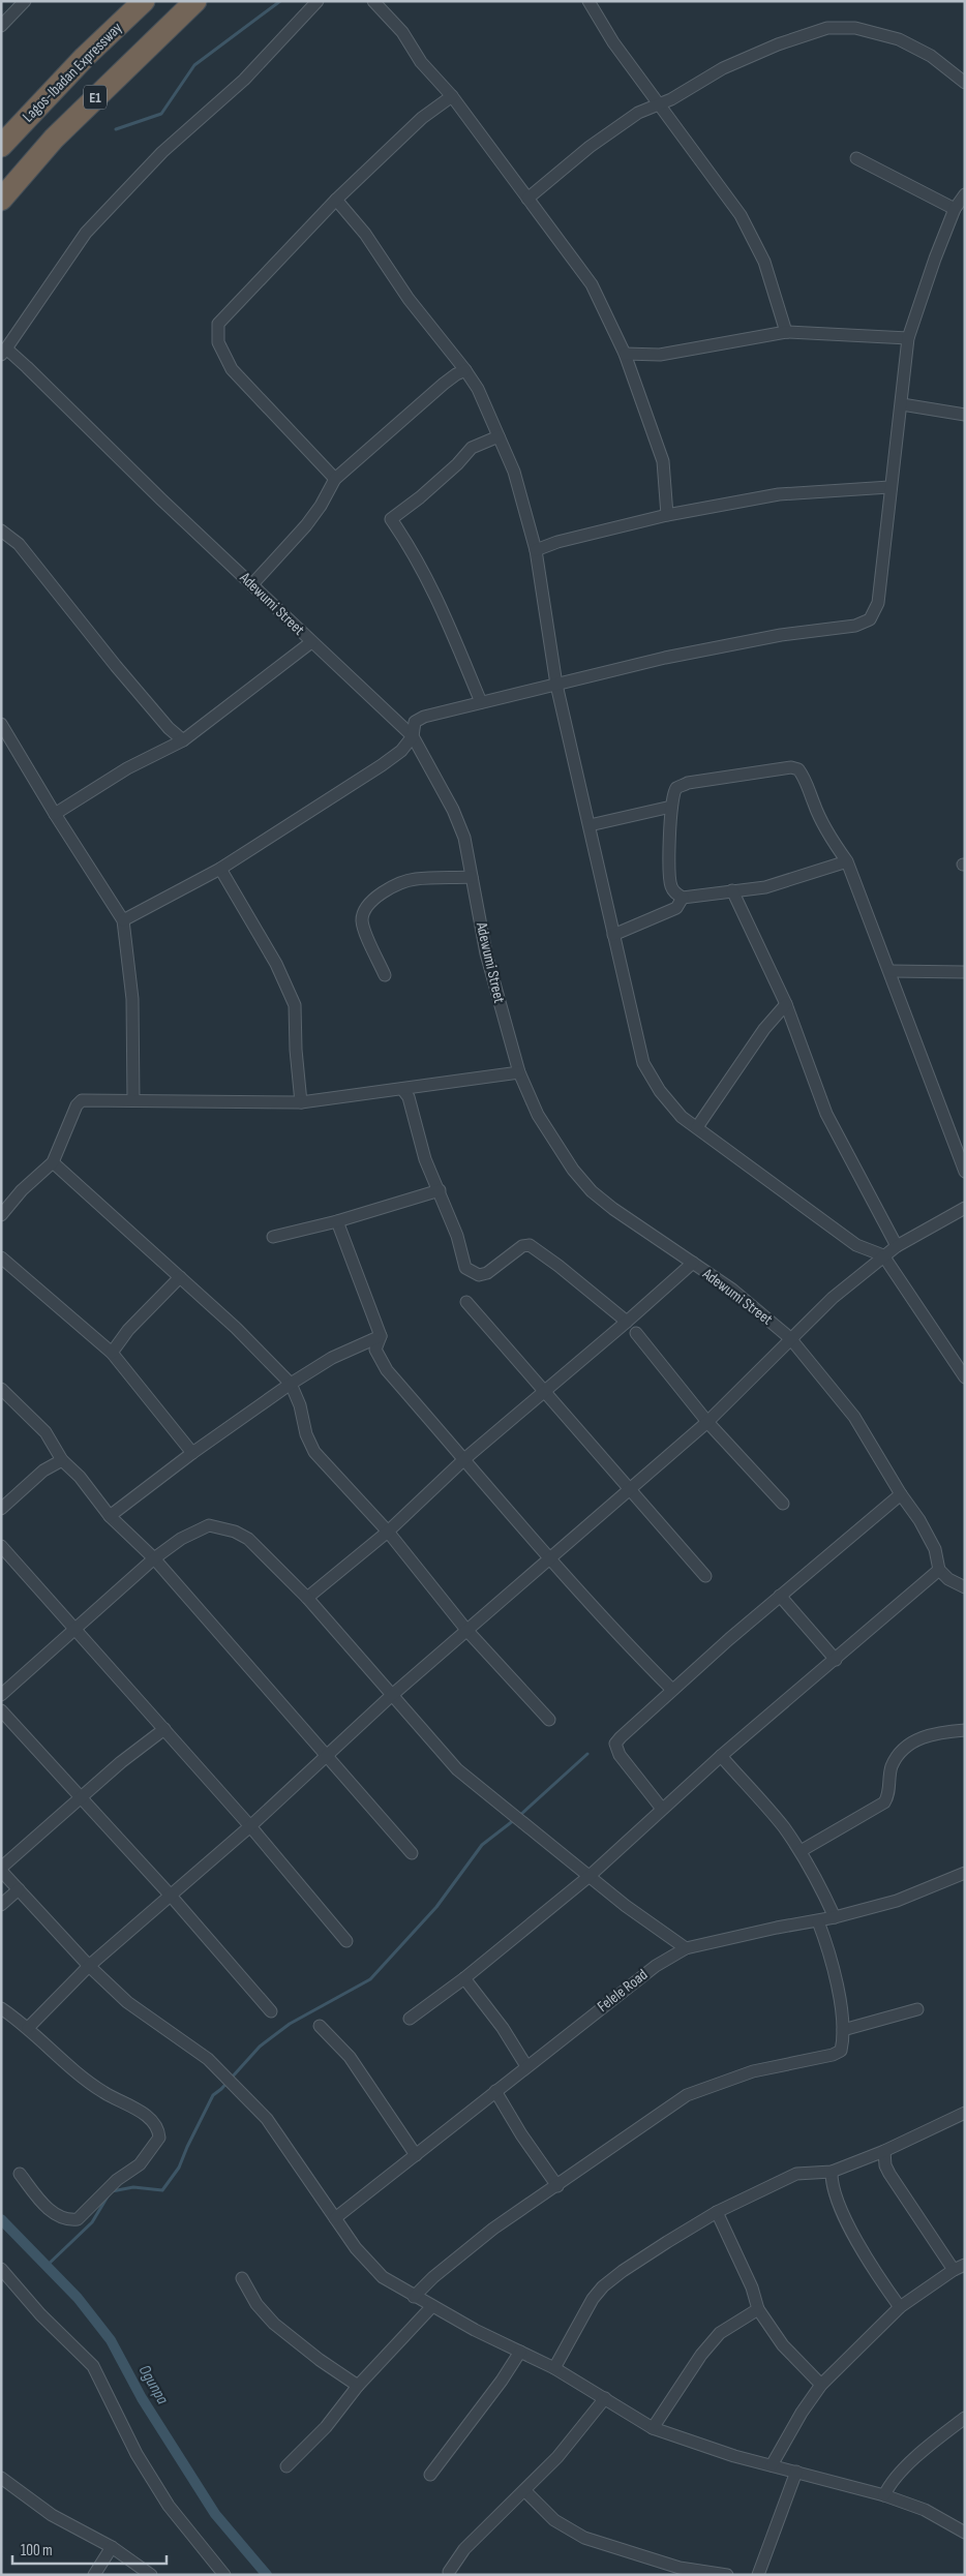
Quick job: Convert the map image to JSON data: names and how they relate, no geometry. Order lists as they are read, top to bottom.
{
  "streets": {
    "highway": ["Lagos-Ibadan Expressway", "E1"],
    "street": ["Adewumi Street", "Felele Road"]
  },
  "water": ["Ogunpa"],
  "scale_bar": "100 m"
}
